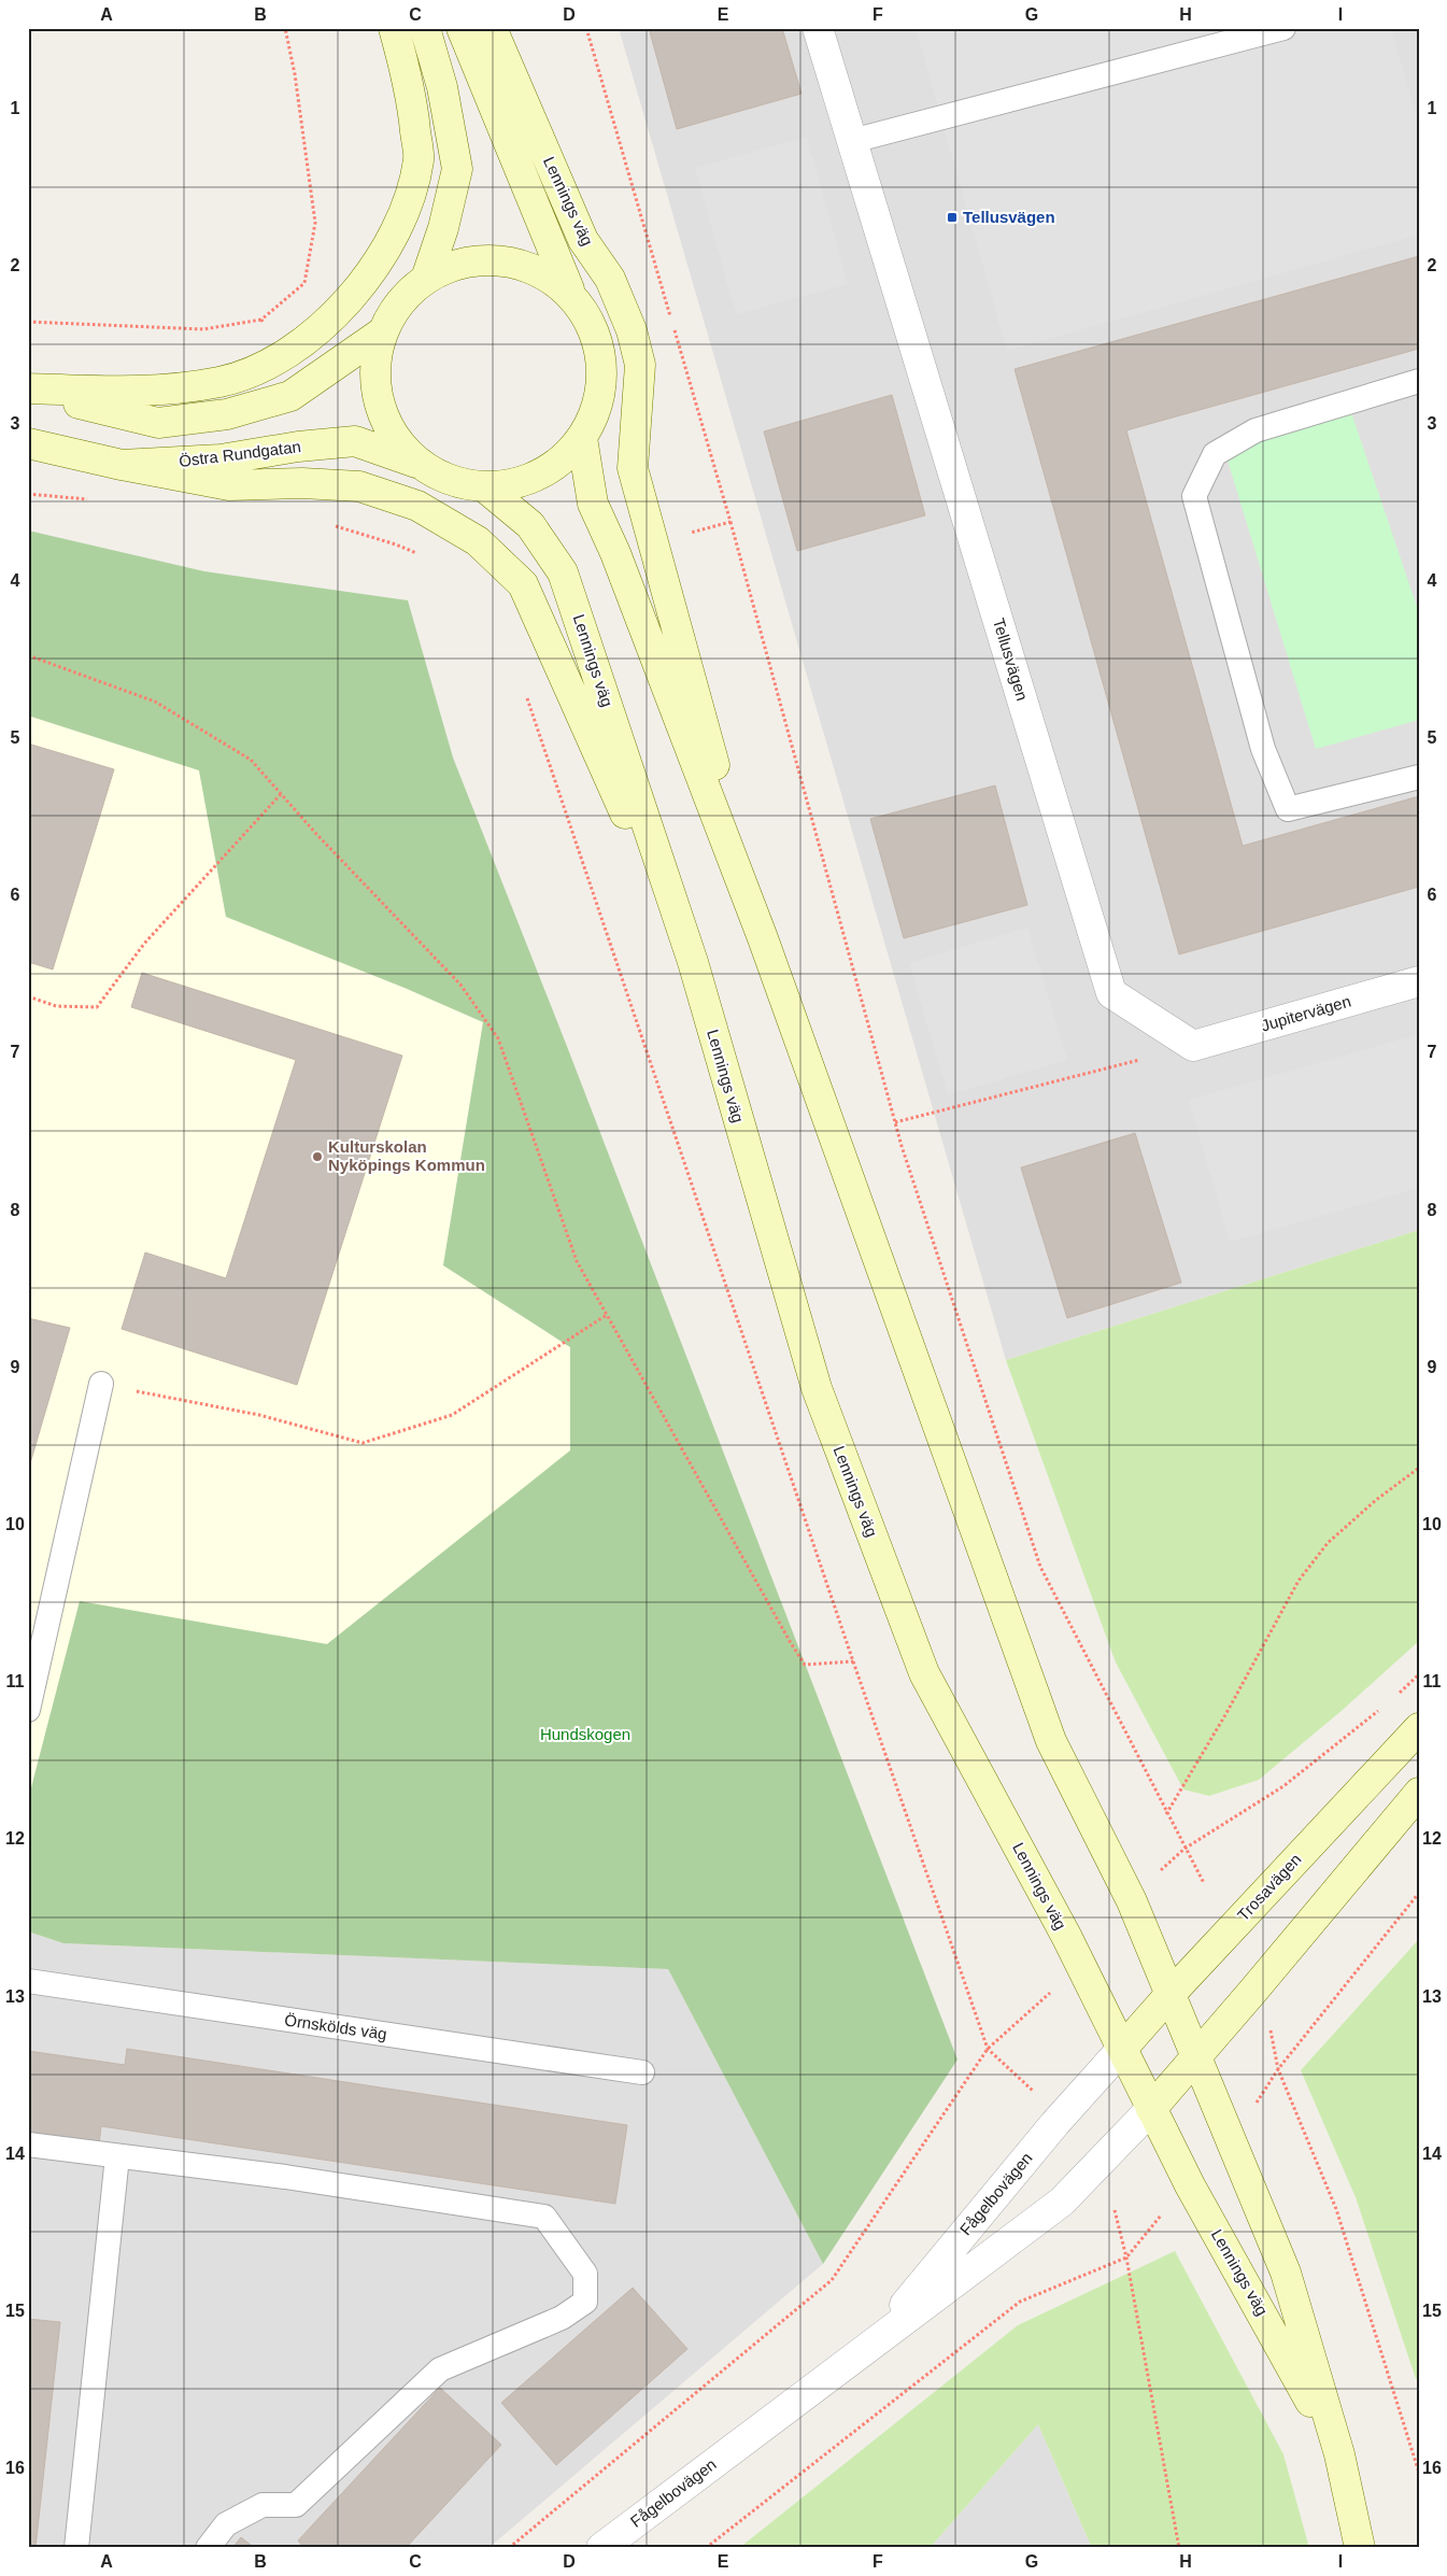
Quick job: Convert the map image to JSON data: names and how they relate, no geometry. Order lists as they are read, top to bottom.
{
  "streets": {
    "main road": ["Lennings väg", "Östra Rundgatan", "Trosavägen"],
    "street": ["Tellusvägen", "Jupitervägen", "Fågelbovägen"],
    "lane": ["Örnskölds väg"]
  },
  "crossings": [
    ["Lennings väg", "Trosavägen"],
    ["Lennings väg", "Fågelbovägen"],
    ["Tellusvägen", "Jupitervägen"],
    ["Trosavägen", "Fågelbovägen"]
  ],
  "parks": ["Hundskogen"],
  "places": {
    "transit": ["Tellusvägen"],
    "other": ["Kulturskolan Nyköpings Kommun"]
  },
  "grid": {
    "columns": [
      "A",
      "B",
      "C",
      "D",
      "E",
      "F",
      "G",
      "H",
      "I"
    ],
    "rows": [
      "1",
      "2",
      "3",
      "4",
      "5",
      "6",
      "7",
      "8",
      "9",
      "10",
      "11",
      "12",
      "13",
      "14",
      "15",
      "16"
    ]
  }
}
